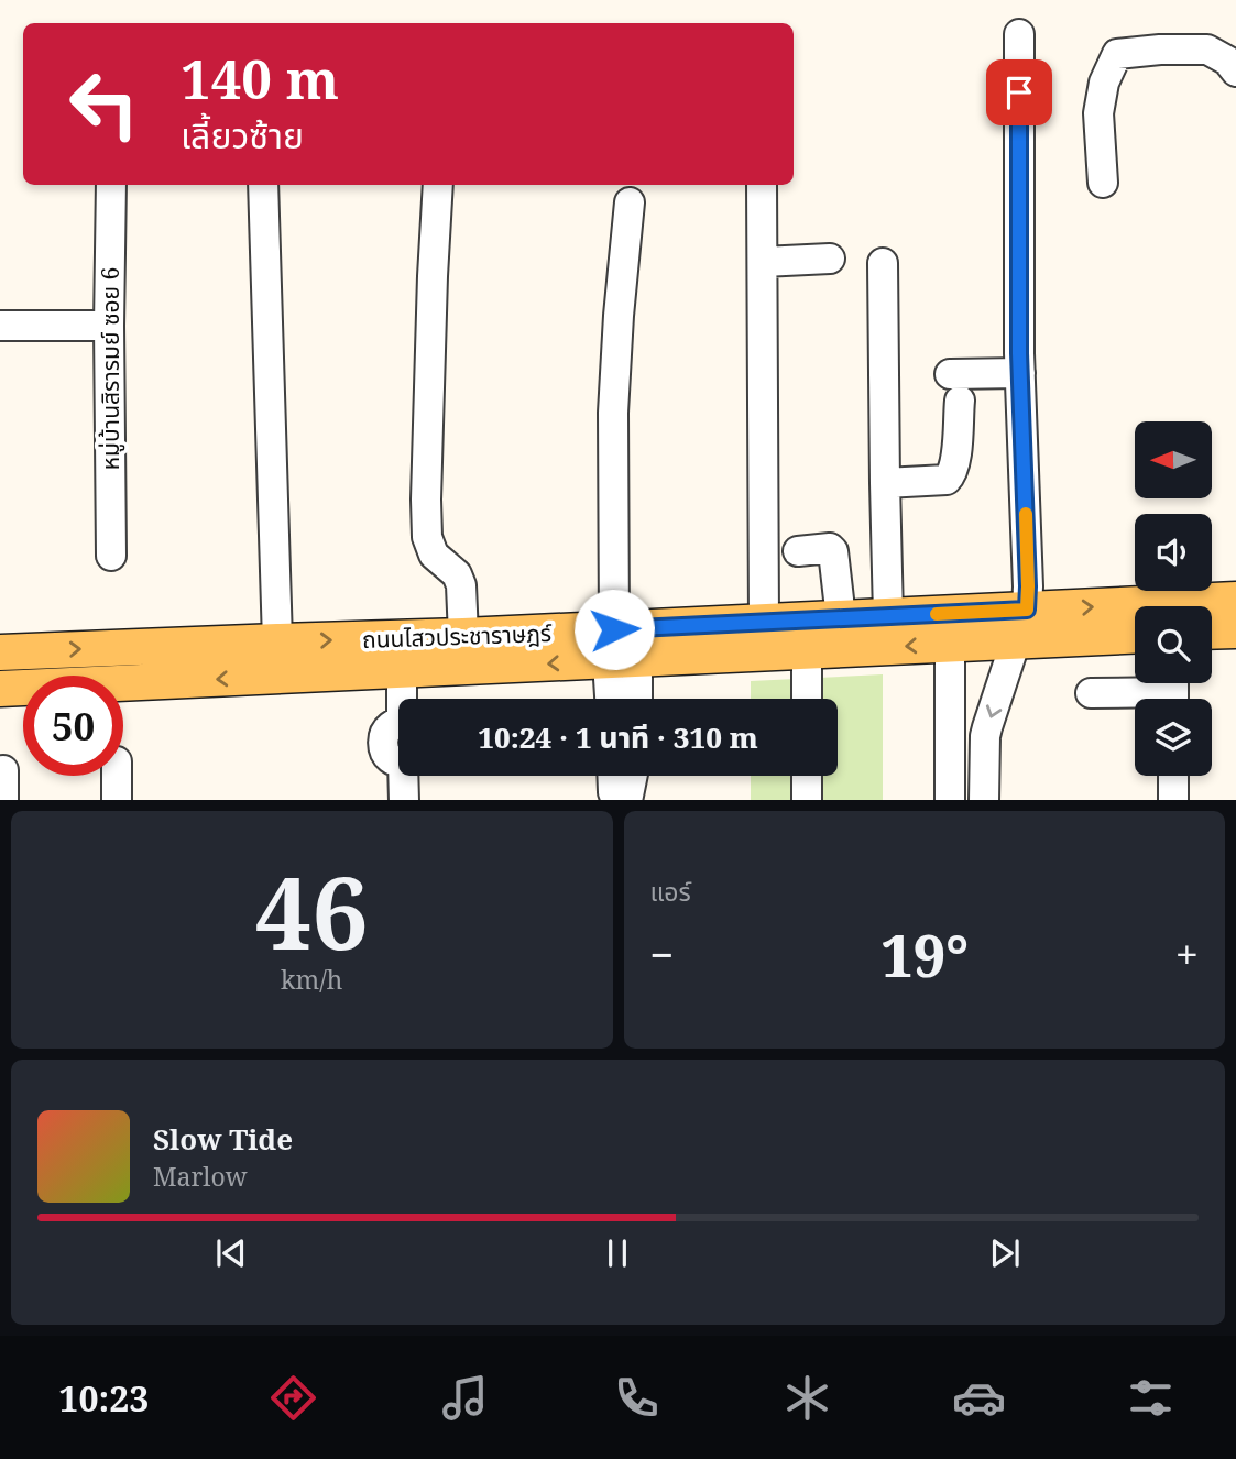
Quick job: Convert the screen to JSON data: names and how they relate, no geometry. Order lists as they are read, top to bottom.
{
  "streets": {
    "main road": ["ถนนไสวประชาราษฎร์"],
    "street": ["หมู่บ้านสิรารมย์ ซอย 6"]
  },
  "north": "left",
  "page": {
    "turn": ["140 m", "เลี้ยวซ้าย"],
    "limit": "50",
    "trip": "10:24 · 1 นาที · 310 m",
    "tile": [
      ["46", "km/h"],
      "แอร์"
    ],
    "heat": ["−", "19°", "+"],
    "song": ["Slow Tide", "Marlow"],
    "tabs": "10:23"
  }
}
